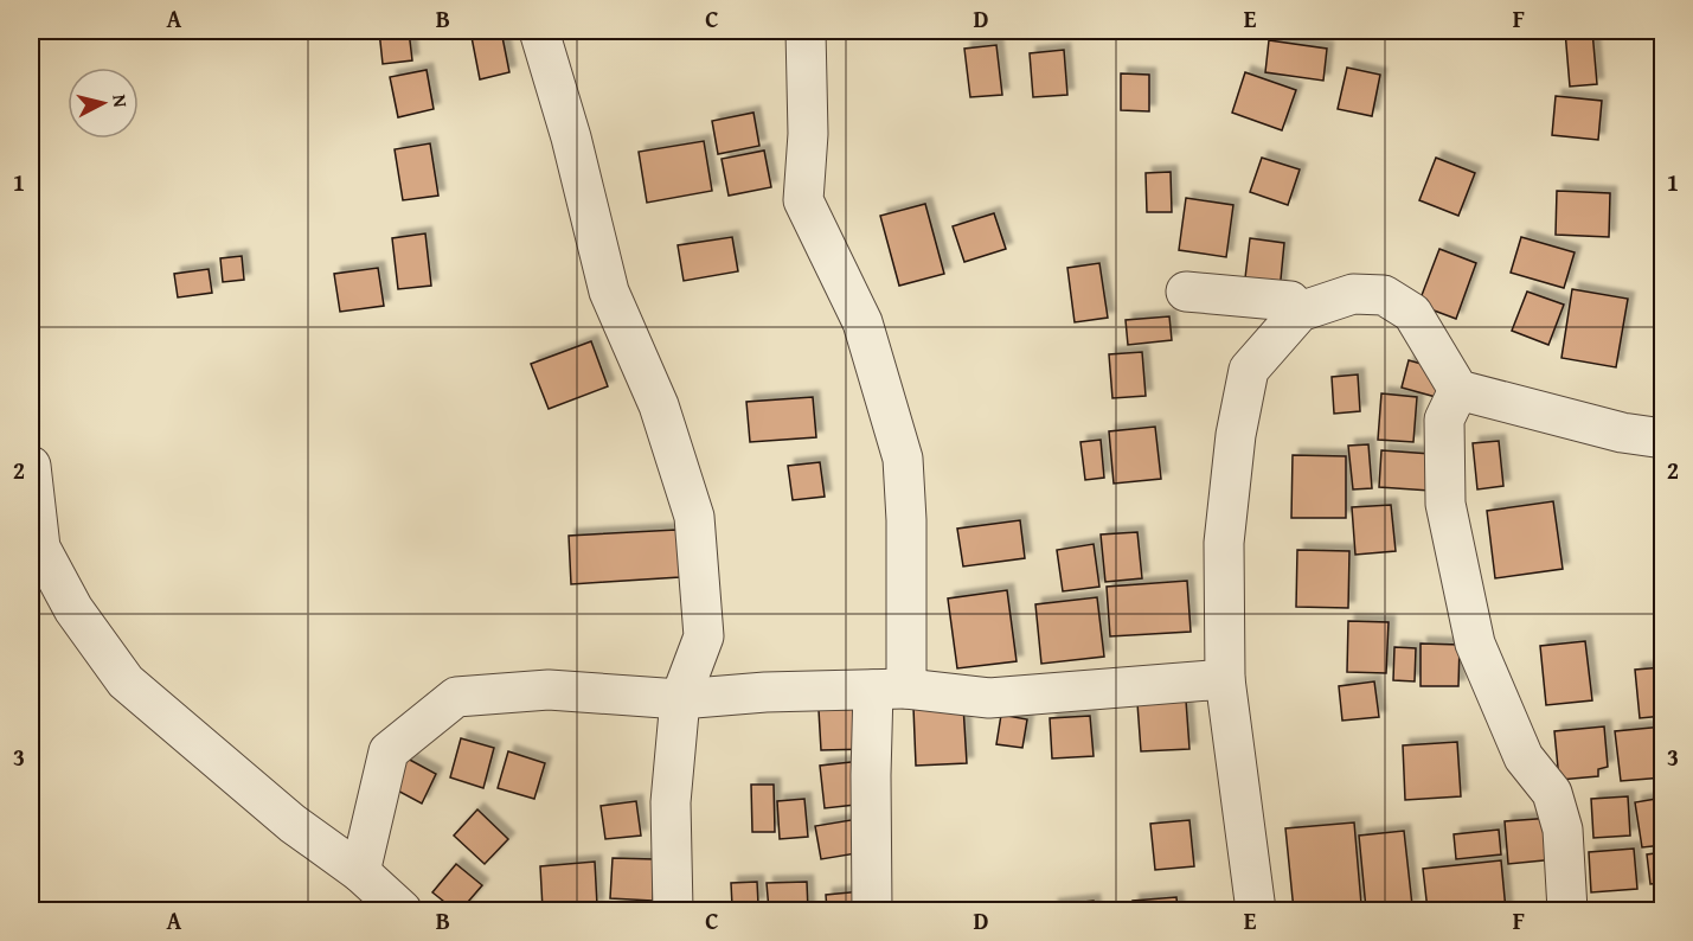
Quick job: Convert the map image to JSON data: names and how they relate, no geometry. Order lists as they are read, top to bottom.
{
  "north": "right",
  "grid": {
    "columns": [
      "A",
      "B",
      "C",
      "D",
      "E",
      "F"
    ],
    "rows": ["1", "2", "3"]
  }
}
